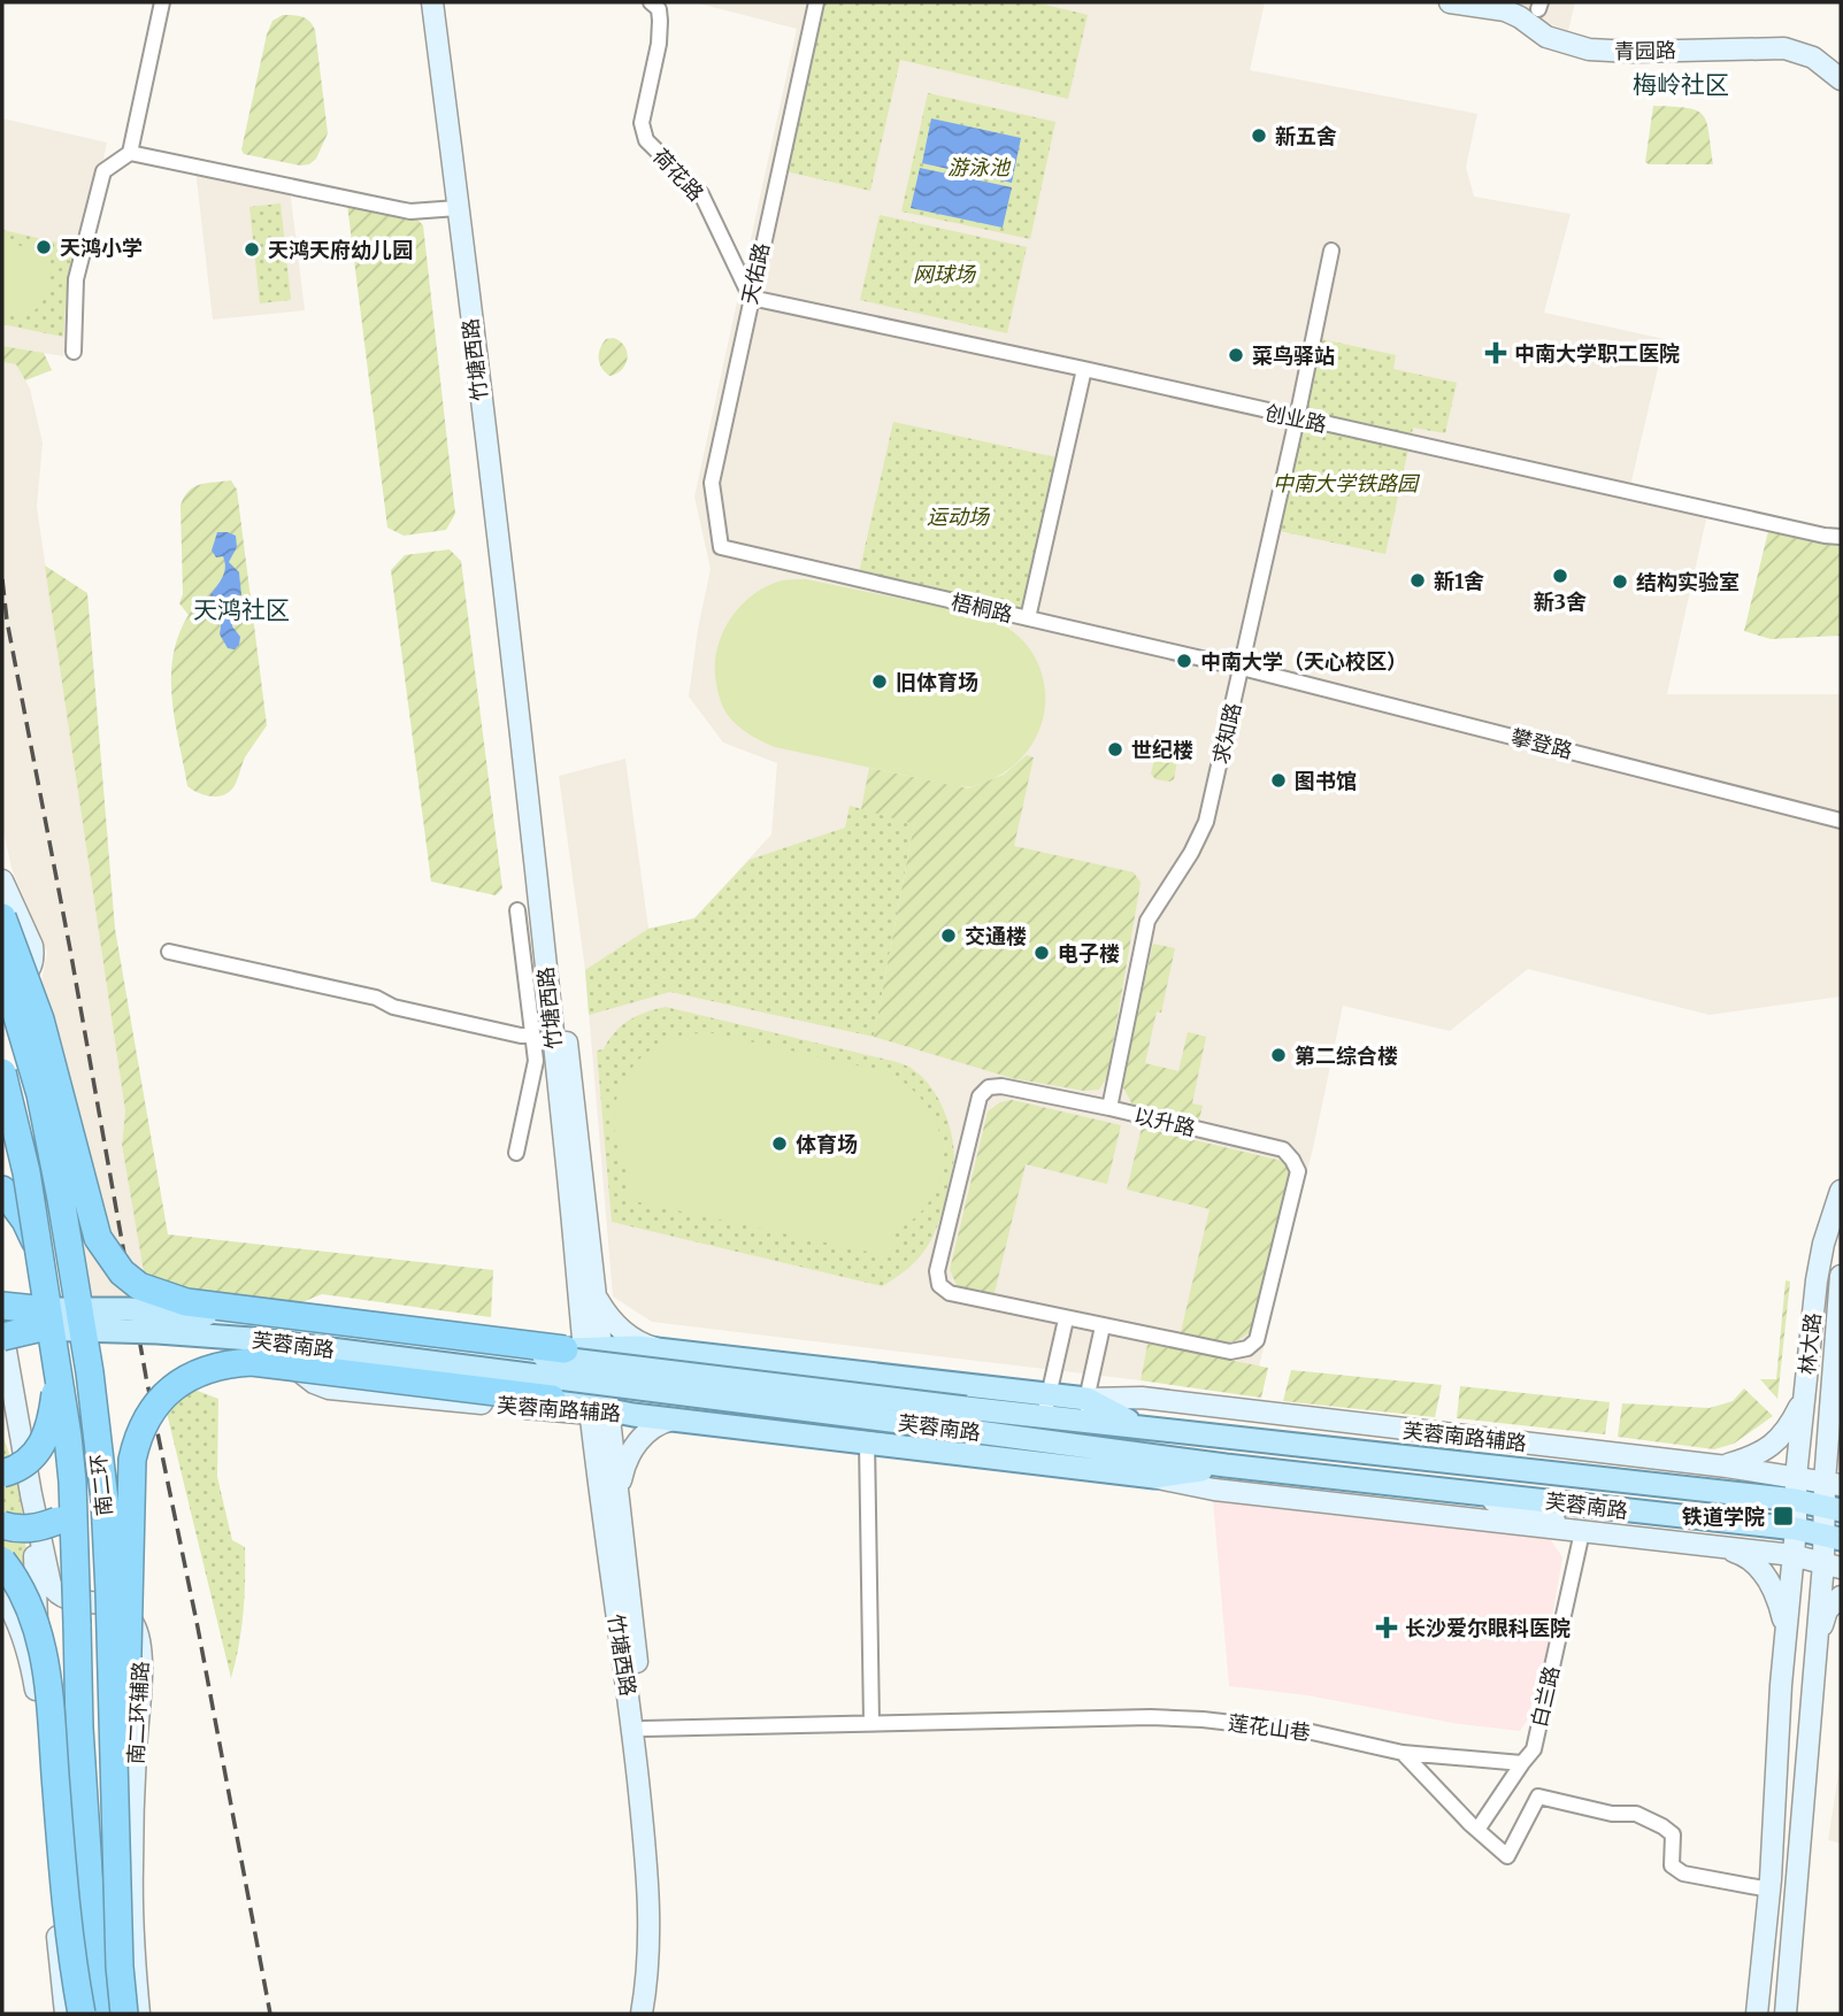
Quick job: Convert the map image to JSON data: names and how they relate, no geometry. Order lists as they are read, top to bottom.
{
  "streets": {
    "highway": ["南二环"],
    "main road": [
      "青园路",
      "竹塘西路",
      "林大路",
      "芙蓉南路",
      "芙蓉南路辅路",
      "南二环辅路"
    ],
    "street": [
      "荷花路",
      "天佑路",
      "创业路",
      "梧桐路",
      "求知路",
      "攀登路",
      "以升路",
      "白兰路",
      "莲花山巷"
    ]
  },
  "crossings": [
    ["荷花路", "天佑路"],
    ["荷花路", "创业路"],
    ["天佑路", "创业路"],
    ["天佑路", "梧桐路"],
    ["竹塘西路", "芙蓉南路辅路"],
    ["竹塘西路", "莲花山巷"],
    ["创业路", "求知路"],
    ["梧桐路", "求知路"],
    ["梧桐路", "攀登路"],
    ["求知路", "攀登路"],
    ["求知路", "以升路"],
    ["林大路", "芙蓉南路"],
    ["林大路", "芙蓉南路辅路"],
    ["芙蓉南路", "芙蓉南路辅路"],
    ["白兰路", "莲花山巷"]
  ],
  "districts": ["梅岭社区", "天鸿社区"],
  "parks": [
    "游泳池",
    "网球场",
    "中南大学铁路园",
    "运动场"
  ],
  "places": {
    "other": [
      "新五舍",
      "天鸿小学",
      "天鸿天府幼儿园",
      "菜鸟驿站",
      "新3舍",
      "新1舍",
      "结构实验室",
      "中南大学（天心校区）",
      "旧体育场",
      "世纪楼",
      "图书馆",
      "交通楼",
      "电子楼",
      "第二综合楼",
      "体育场"
    ],
    "health": ["中南大学职工医院", "长沙爱尔眼科医院"],
    "transit": ["铁道学院"]
  }
}
